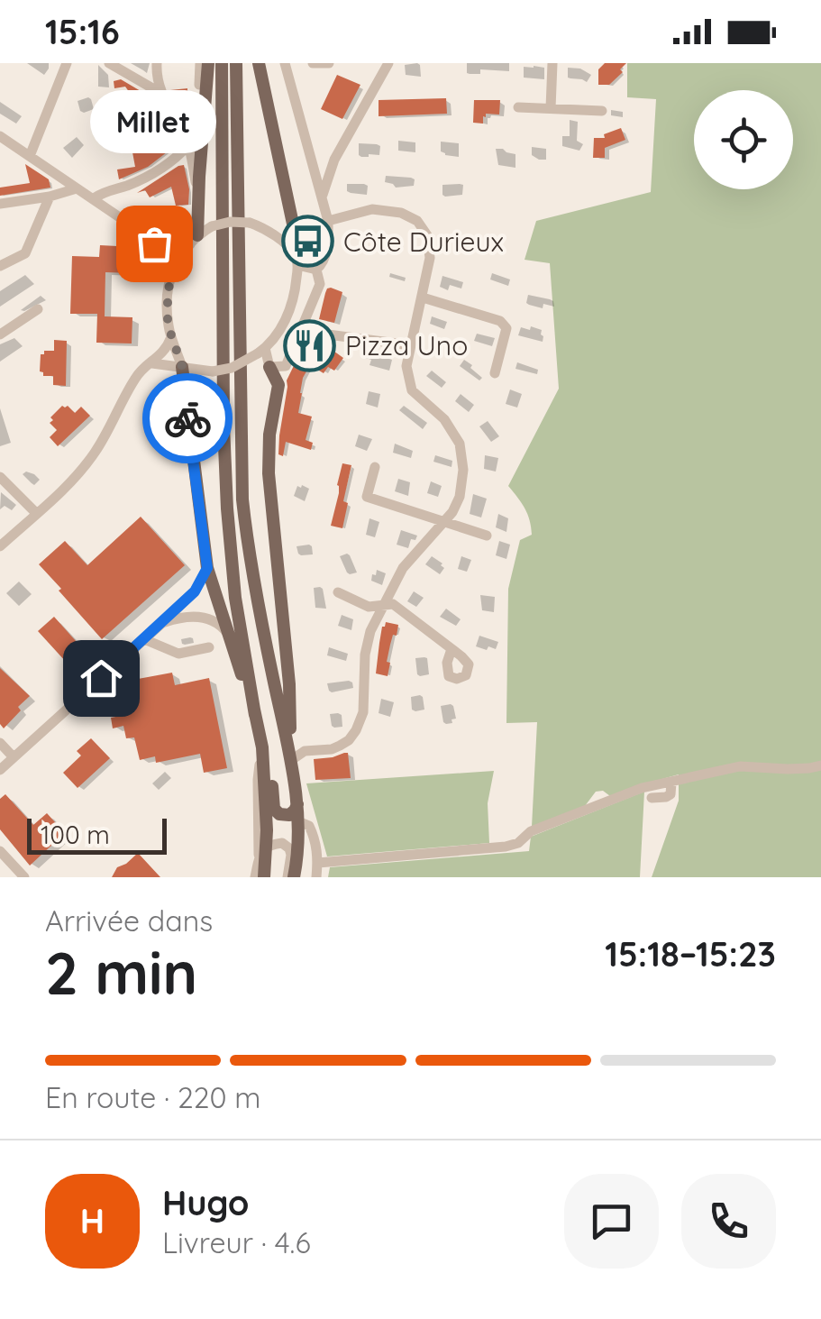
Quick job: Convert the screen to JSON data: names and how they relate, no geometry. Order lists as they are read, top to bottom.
{
  "places": {
    "bus stop": ["Côte Durieux"],
    "other": ["Millet"],
    "restaurant": ["Pizza Uno"]
  },
  "scale_bar": "100 m",
  "page": {
    "status": "15:16",
    "bubble": "Millet",
    "scale": "100 m",
    "heading": ["2 min", "Arrivée dans", "15:18–15:23"],
    "panel": ["Hugo", "Livreur · 4.6"],
    "bar": "En route · 220 m",
    "round": "H"
  }
}
